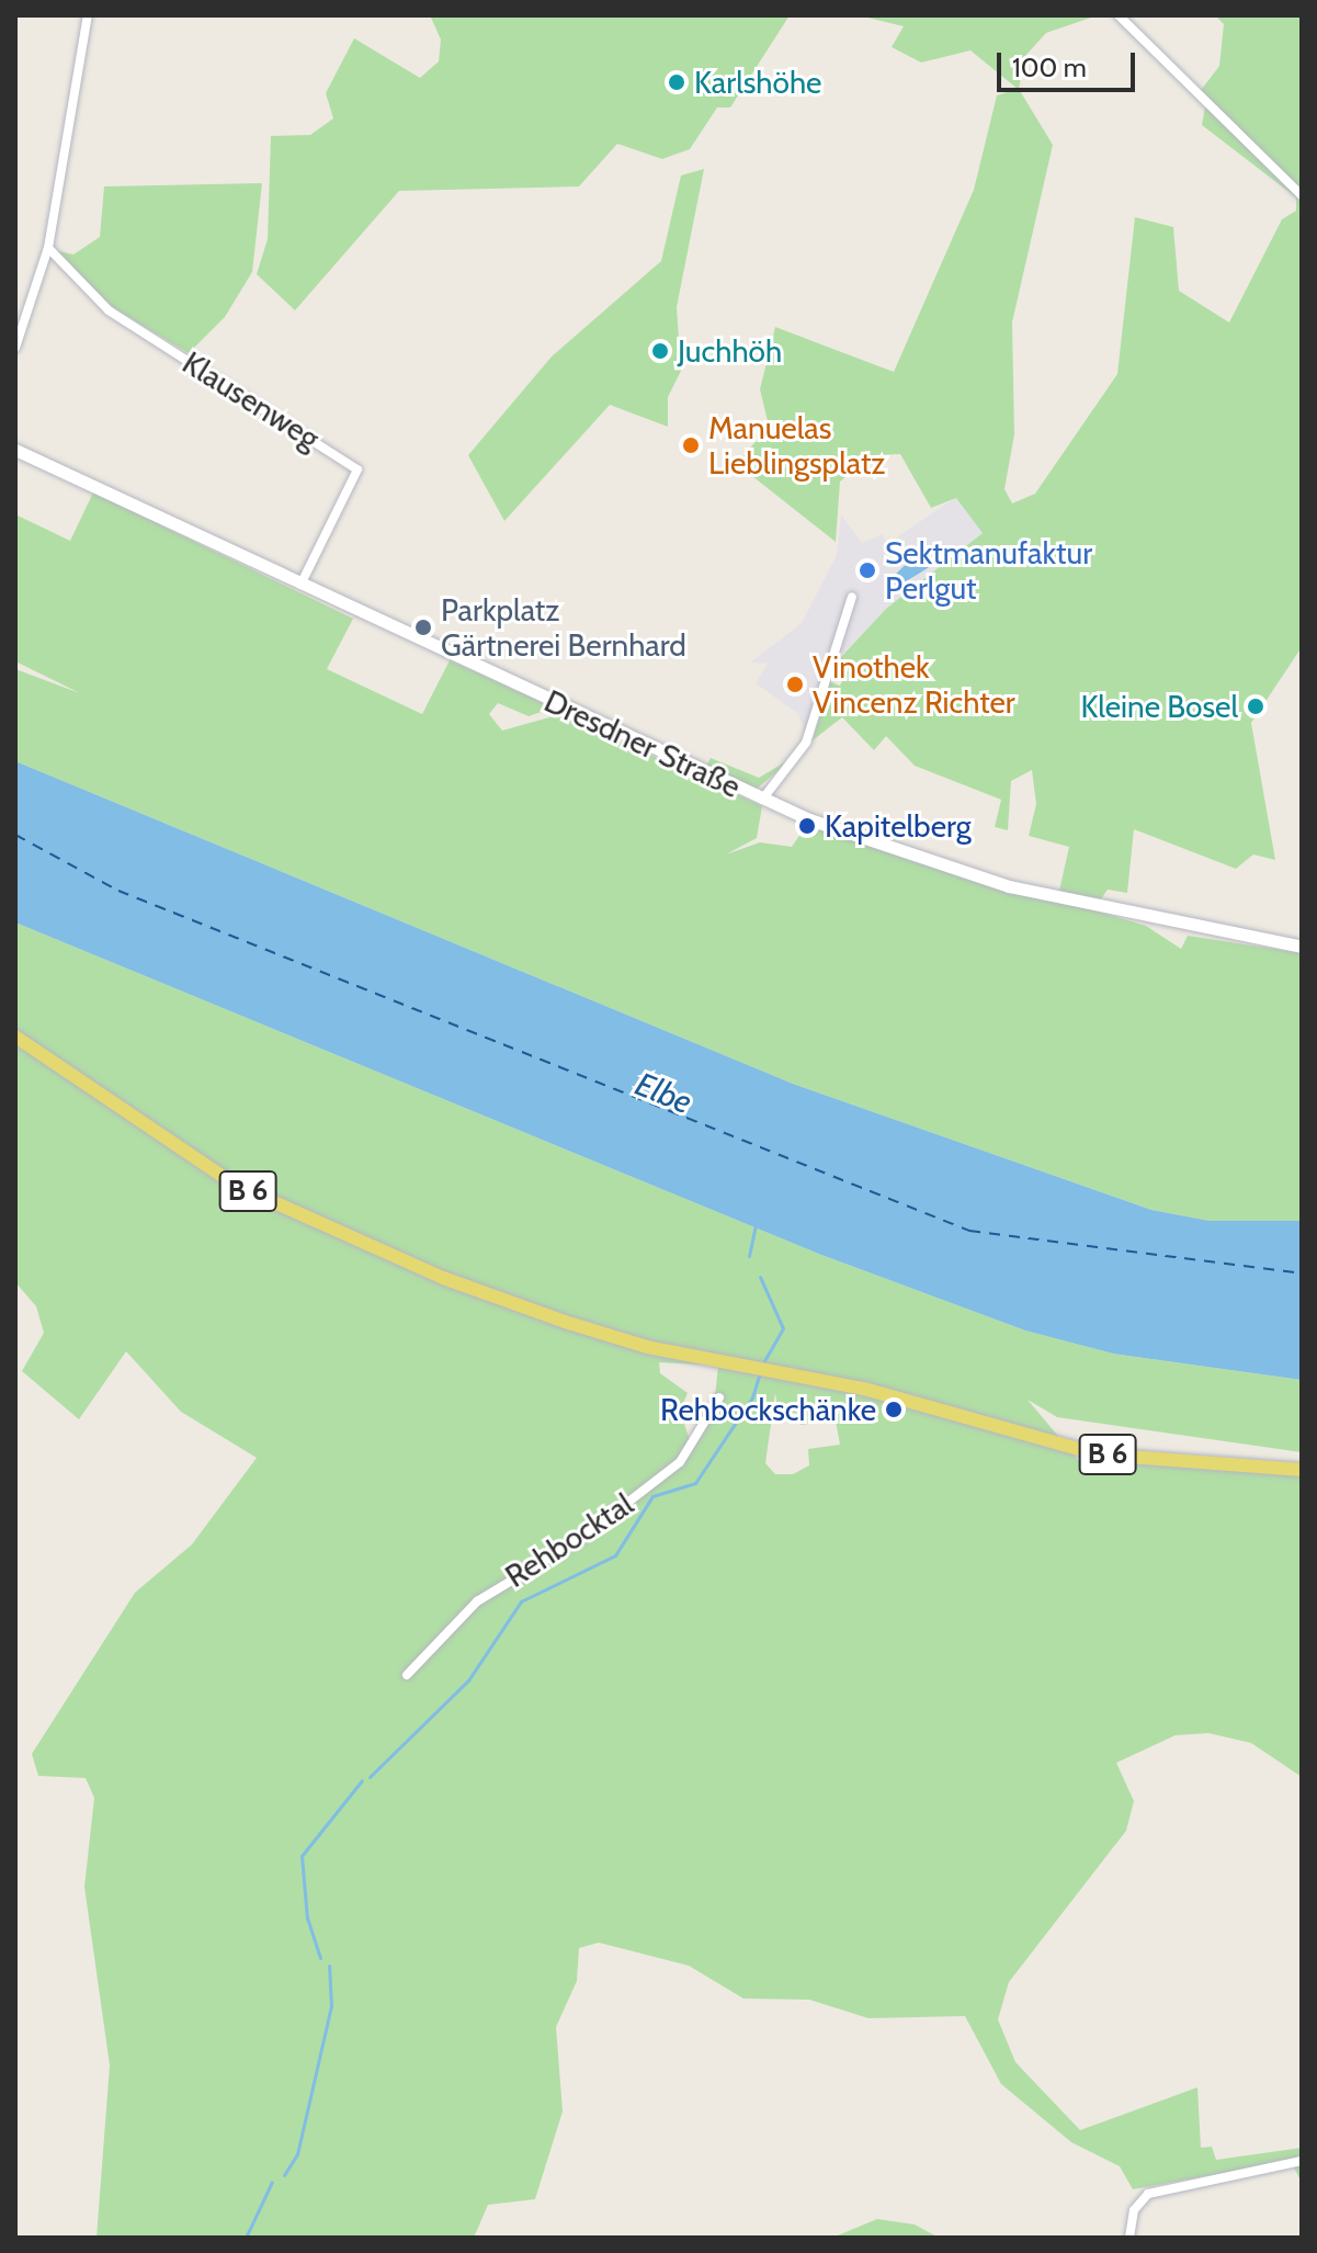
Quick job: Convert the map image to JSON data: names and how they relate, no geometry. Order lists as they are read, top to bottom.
{
  "streets": {
    "main road": ["Dresdner Straße", "B 6"],
    "street": ["Klausenweg", "Rehbocktal"]
  },
  "crossings": [
    ["Klausenweg", "Dresdner Straße"]
  ],
  "water": ["Elbe"],
  "places": [
    "Karlshöhe",
    "Juchhöh",
    "Manuelas Lieblingsplatz",
    "Sektmanufaktur Perlgut",
    "Parkplatz Gärtnerei Bernhard",
    "Vinothek Vincenz Richter",
    "Kleine Bosel",
    "Kapitelberg",
    "Rehbockschänke"
  ],
  "scale_bar": "100 m"
}
